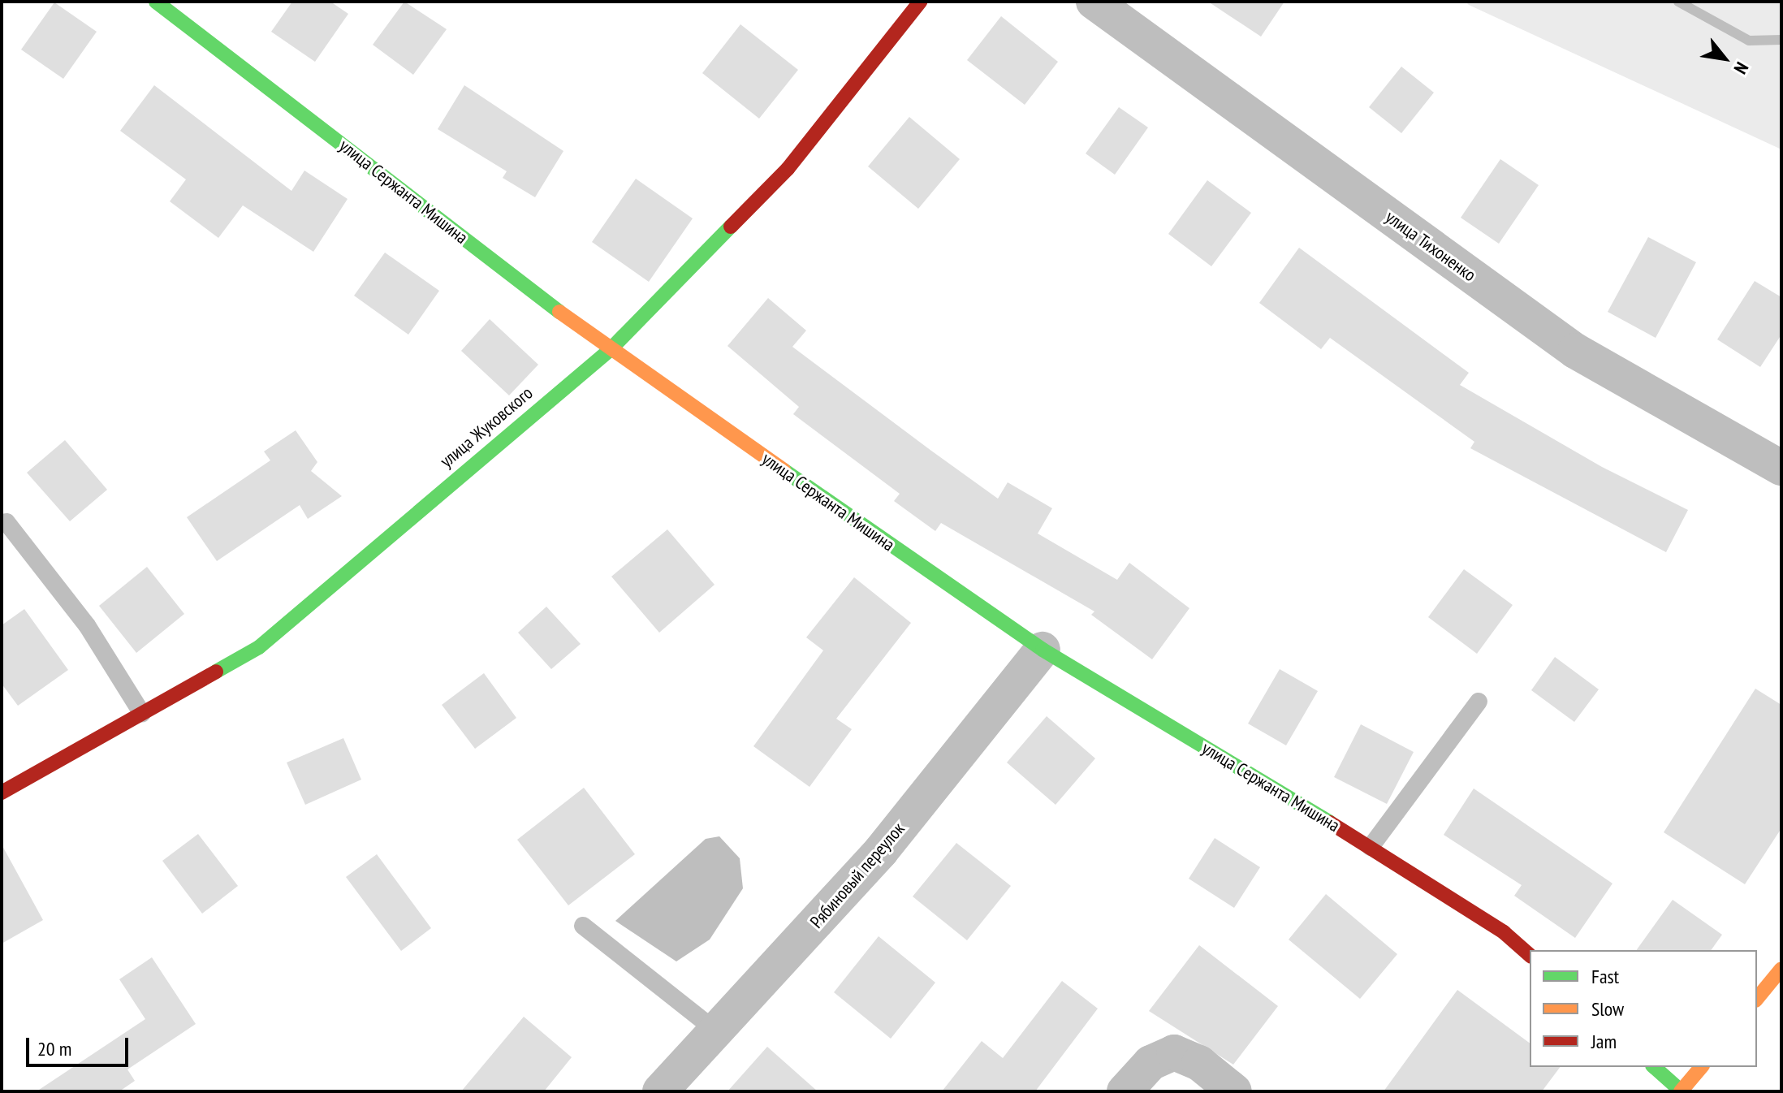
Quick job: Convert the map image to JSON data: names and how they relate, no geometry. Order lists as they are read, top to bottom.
{
  "streets": {
    "street": [
      "улица Сержанта Мишина",
      "улица Тихоненко",
      "улица Жуковского",
      "Рябиновый переулок"
    ]
  },
  "crossings": [
    ["улица Сержанта Мишина", "улица Жуковского"],
    ["улица Сержанта Мишина", "Рябиновый переулок"]
  ],
  "legend": ["Fast", "Slow", "Jam"],
  "scale_bar": "20 m",
  "north": "bottom right"
}
